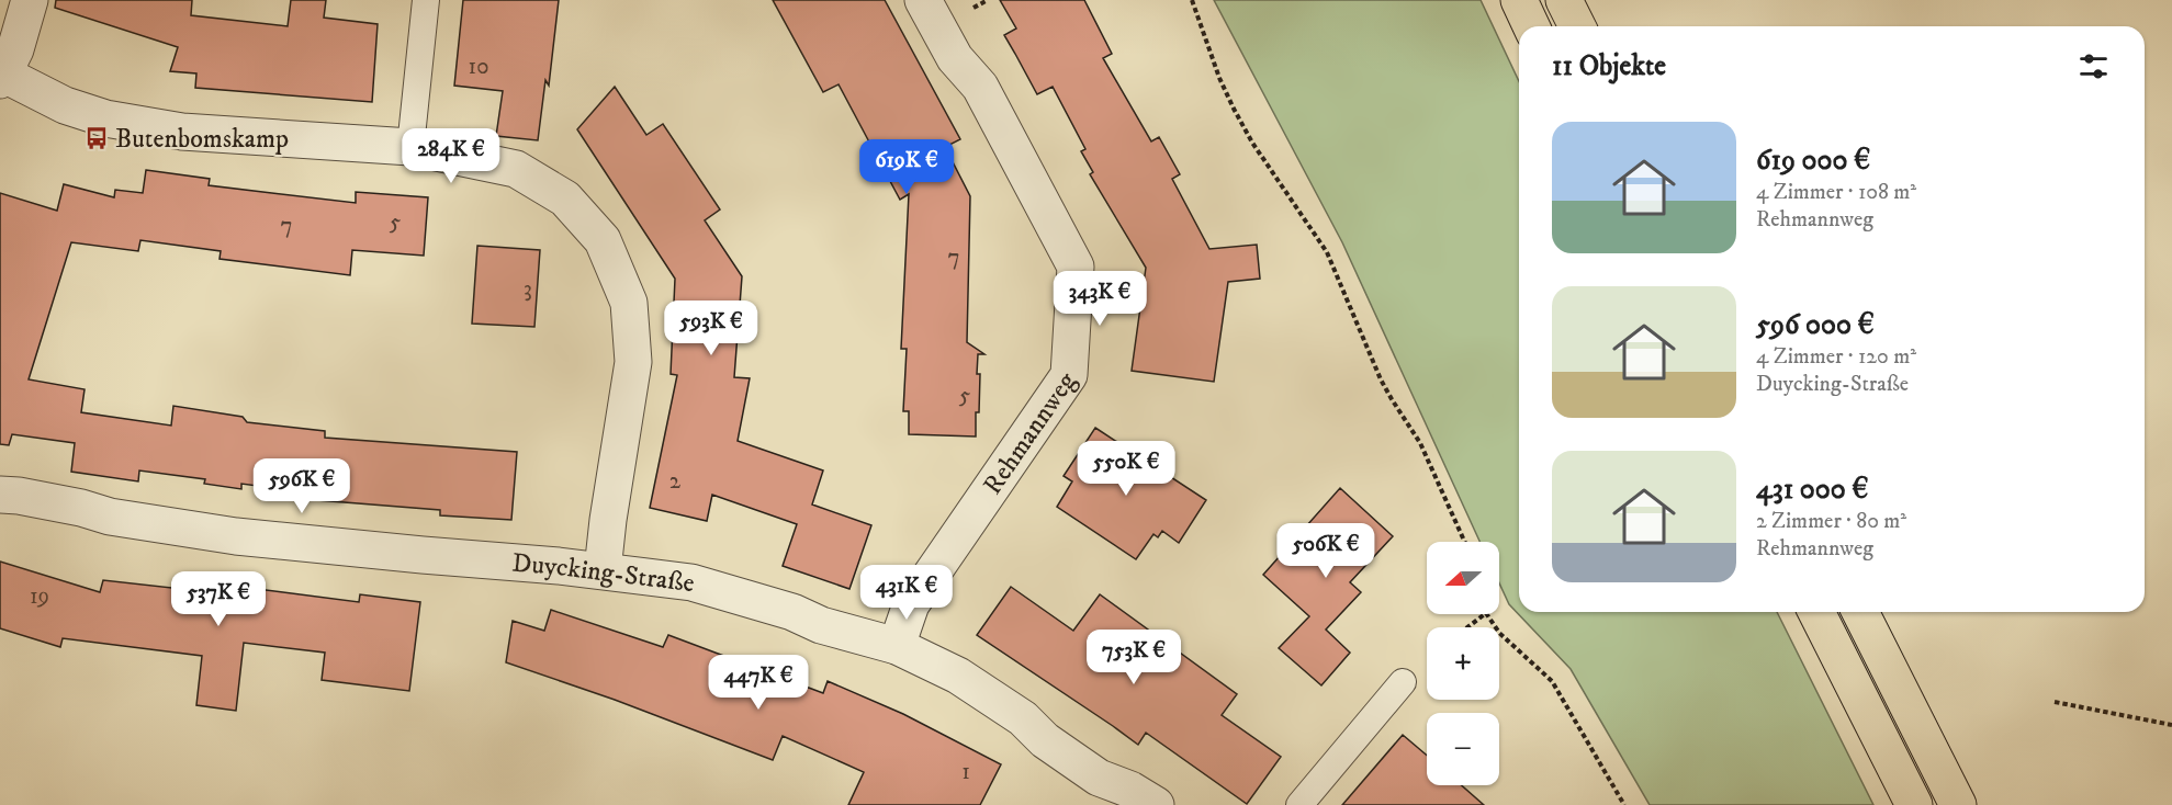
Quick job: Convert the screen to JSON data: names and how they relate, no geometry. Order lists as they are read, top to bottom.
{
  "streets": {
    "street": ["Rehmannweg", "Duycking-Straße"]
  },
  "crossings": [
    ["Rehmannweg", "Duycking-Straße"]
  ],
  "places": {
    "bus stop": ["Butenbomskamp"]
  },
  "house_numbers": [
    "10",
    "5",
    "7",
    "7",
    "3",
    "5",
    "2",
    "19",
    "1"
  ],
  "north": "left",
  "page": {
    "heading": "11 Objekte",
    "list": [
      {
        "name": "619 000 €",
        "note": "4 Zimmer · 108 m² · Rehmannweg"
      },
      {
        "name": "596 000 €",
        "note": "4 Zimmer · 120 m² · Duycking-Straße"
      },
      {
        "name": "431 000 €",
        "note": "2 Zimmer · 80 m² · Rehmannweg"
      }
    ],
    "price": [
      "284K €",
      "619K €",
      "343K €",
      "593K €",
      "550K €",
      "596K €",
      "506K €",
      "431K €",
      "537K €",
      "753K €",
      "447K €"
    ],
    "map_buttons": ["+", "−"]
  }
}
